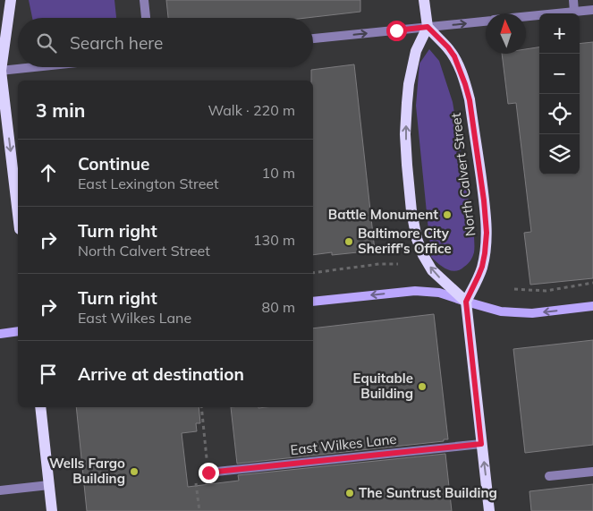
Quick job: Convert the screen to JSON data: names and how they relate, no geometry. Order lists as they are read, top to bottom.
{
  "streets": {
    "main road": ["North Calvert Street"],
    "street": ["East Wilkes Lane"]
  },
  "places": [
    "Battle Monument",
    "Baltimore City Sheriff's Office",
    "Equitable Building",
    "Wells Fargo Building",
    "The Suntrust Building"
  ],
  "north": "top",
  "page": {
    "map_buttons": ["+", "−"],
    "search": "Search here",
    "heading": ["3 min", "Walk · 220 m"],
    "list": [
      ["Continue", "East Lexington Street", "10 m"],
      ["Turn right", "North Calvert Street", "130 m"],
      ["Turn right", "East Wilkes Lane", "80 m"],
      "Arrive at destination"
    ]
  }
}
